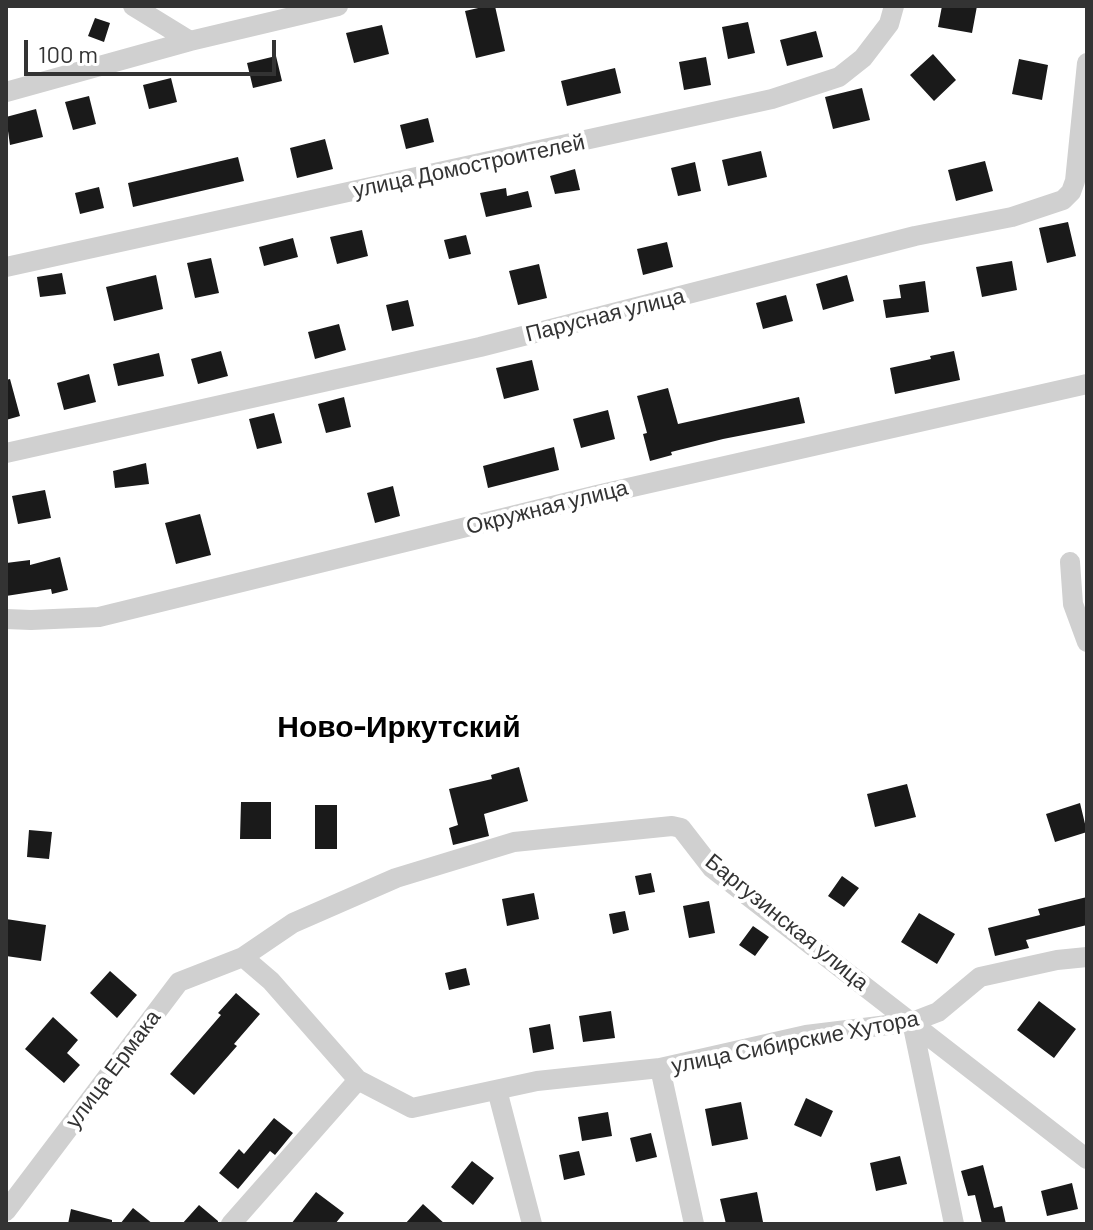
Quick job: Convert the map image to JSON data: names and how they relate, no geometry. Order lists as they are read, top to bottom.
{
  "streets": {
    "street": [
      "улица Домостроителей",
      "Парусная улица",
      "Окружная улица",
      "Баргузинская улица",
      "улица Сибирские Хутора",
      "улица Ермака"
    ]
  },
  "crossings": [
    ["Баргузинская улица", "улица Сибирские Хутора"],
    ["Баргузинская улица", "улица Ермака"]
  ],
  "districts": ["Ново-Иркутский"],
  "scale_bar": "100 m"
}
